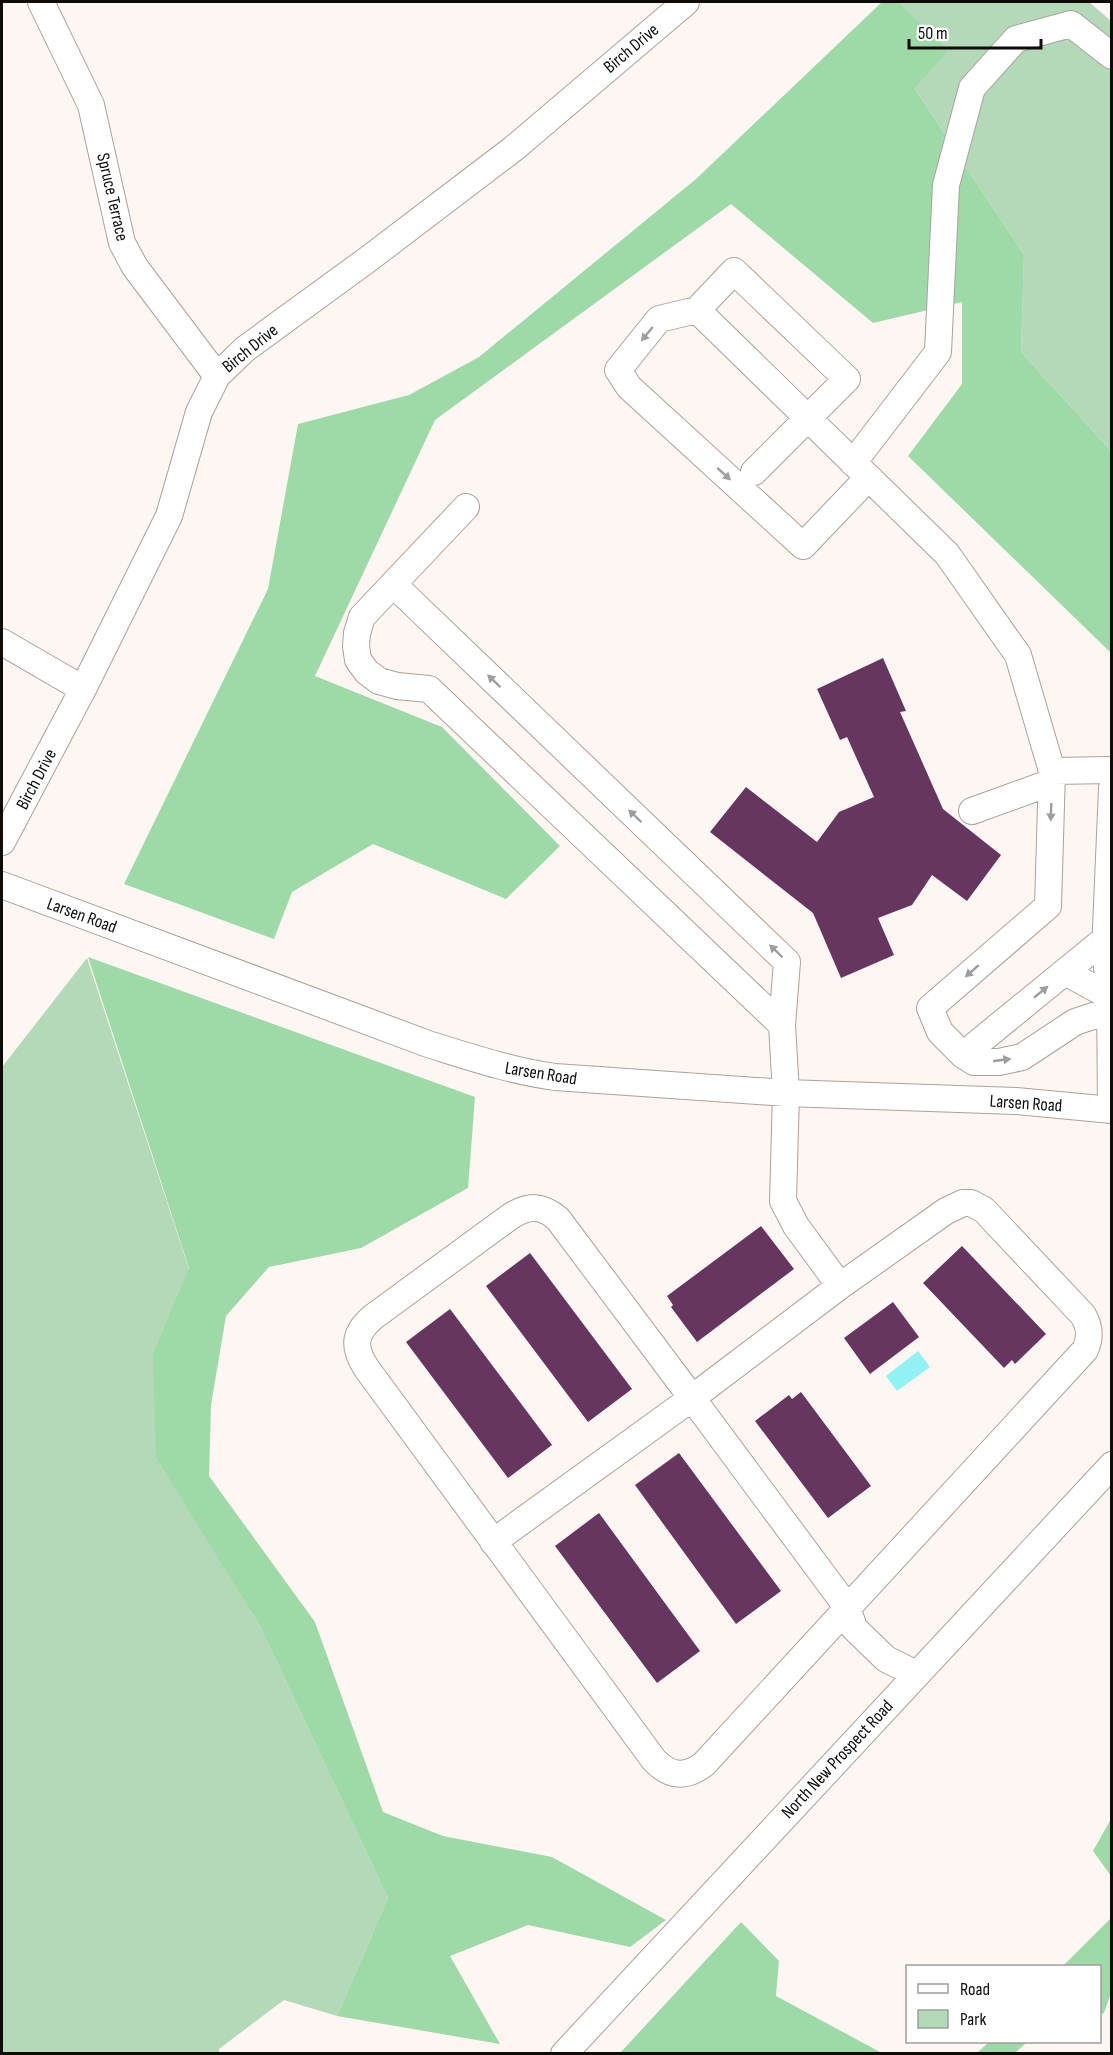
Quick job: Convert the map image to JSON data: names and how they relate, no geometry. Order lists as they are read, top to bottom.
{
  "streets": {
    "street": [
      "Birch Drive",
      "Spruce Terrace",
      "Larsen Road",
      "North New Prospect Road"
    ]
  },
  "crossings": [
    ["Birch Drive", "Spruce Terrace"]
  ],
  "legend": ["Road", "Park"],
  "scale_bar": "50 m"
}
